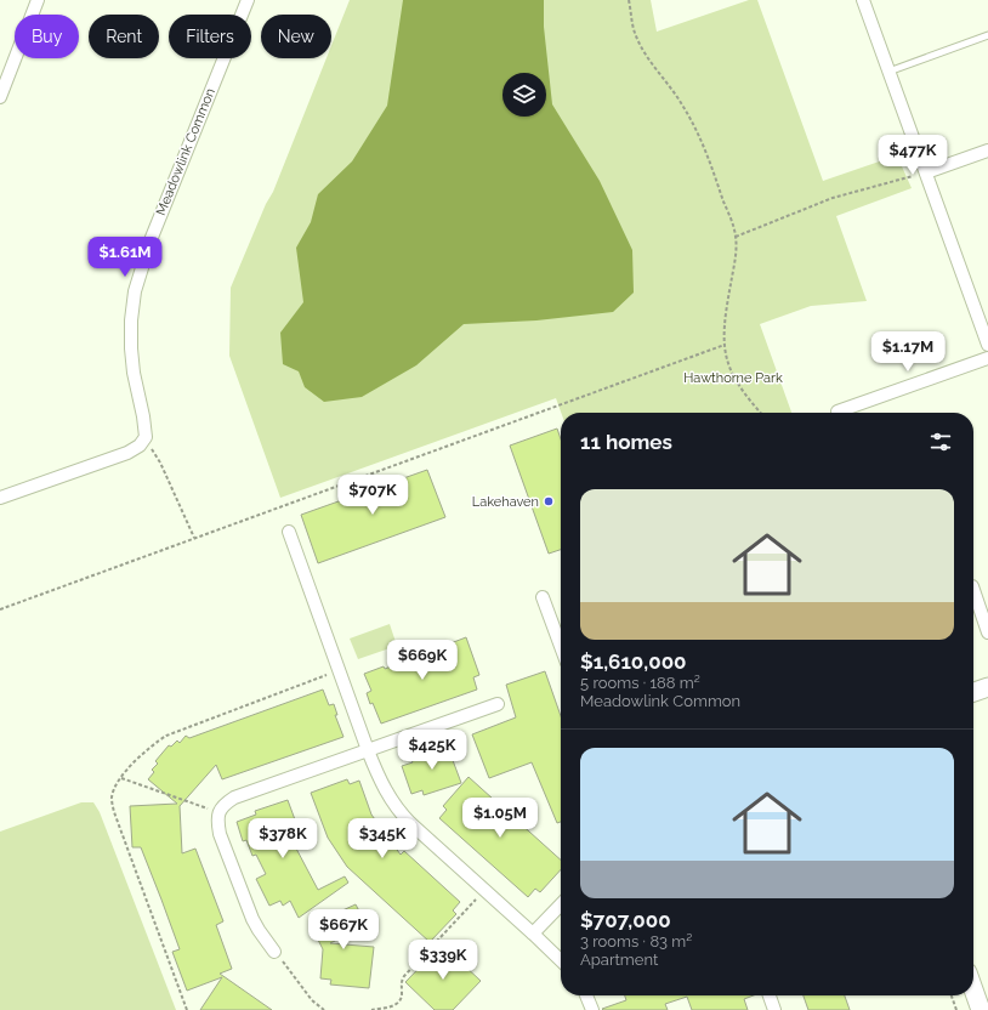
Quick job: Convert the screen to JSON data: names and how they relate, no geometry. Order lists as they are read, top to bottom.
{
  "streets": {
    "street": ["Meadowlink Common"]
  },
  "parks": ["Hawthorne Park"],
  "places": ["Lakehaven"],
  "page": {
    "chip": [
      "Buy",
      "Rent",
      "Filters",
      "New"
    ],
    "price": [
      "$477K",
      "$1.61M",
      "$1.17M",
      "$707K",
      "$669K",
      "$425K",
      "$1.05M",
      "$378K",
      "$345K",
      "$667K",
      "$339K"
    ],
    "heading": "11 homes",
    "list": [
      {
        "name": "$1,610,000",
        "note": "5 rooms · 188 m² · Meadowlink Common"
      },
      {
        "name": "$707,000",
        "note": "3 rooms · 83 m² · Apartment"
      }
    ]
  }
}
